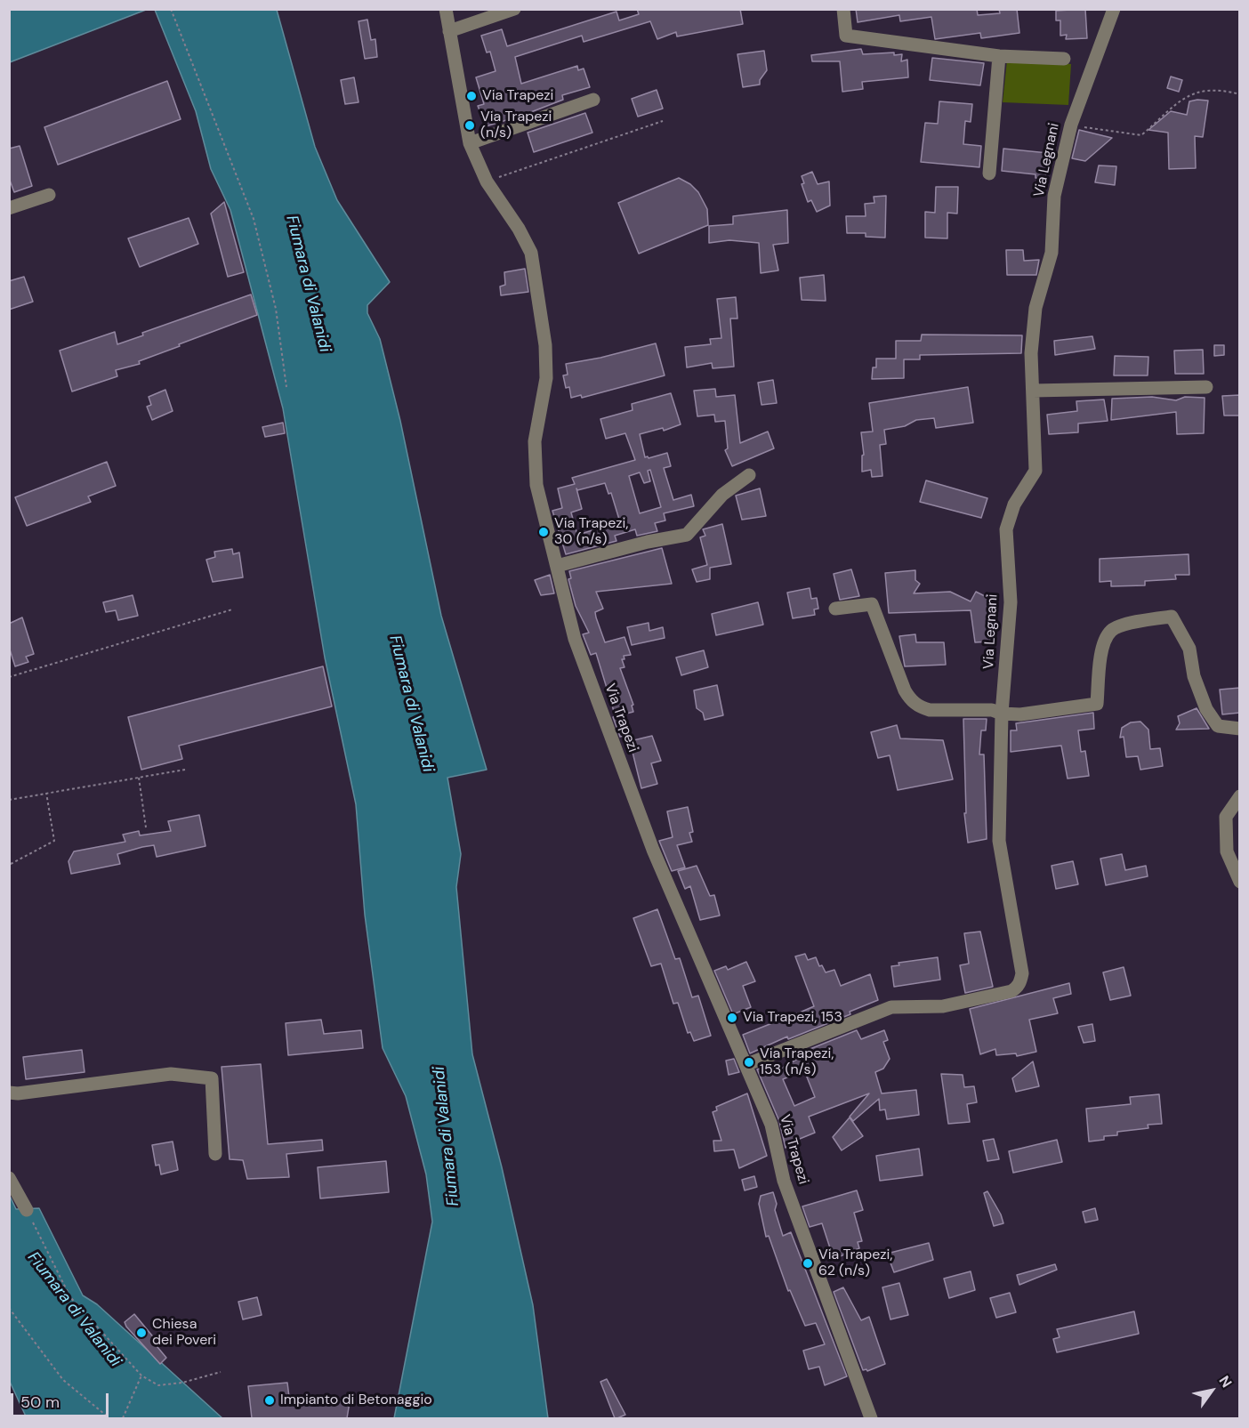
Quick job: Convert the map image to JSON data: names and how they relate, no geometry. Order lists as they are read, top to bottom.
{
  "streets": {
    "street": ["Via Legnani", "Via Trapezi"]
  },
  "crossings": [
    ["Via Legnani", "Via Trapezi"]
  ],
  "water": ["Fiumara di Valanidi"],
  "places": [
    "Via Trapezi",
    "Via Trapezi (n/s)",
    "Via Trapezi, 30 (n/s)",
    "Via Trapezi, 153",
    "Via Trapezi, 153 (n/s)",
    "Via Trapezi, 62 (n/s)",
    "Chiesa dei Poveri",
    "Impianto di Betonaggio"
  ],
  "scale_bar": "50 m",
  "north": "top right"
}
